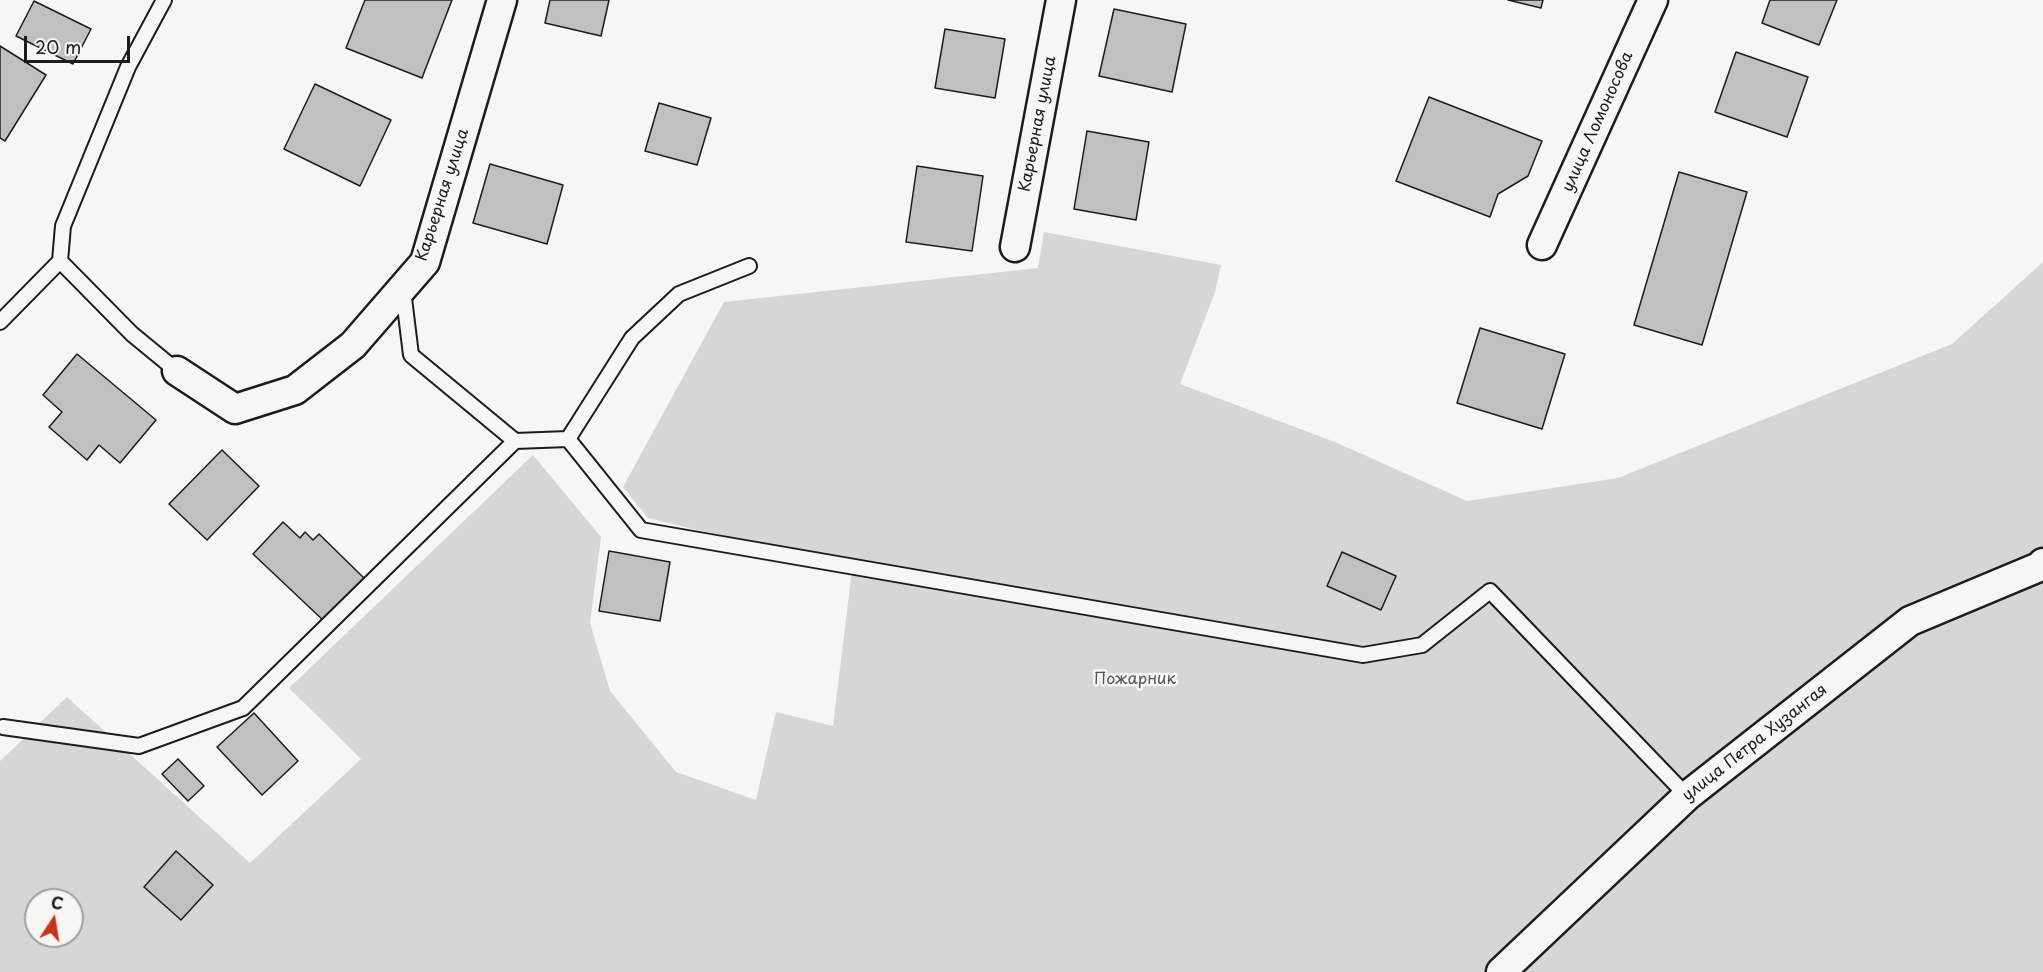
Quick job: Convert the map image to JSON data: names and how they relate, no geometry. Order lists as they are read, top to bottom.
{
  "streets": {
    "street": ["улица Ломоносова", "Карьерная улица", "улица Петра Хузангая"]
  },
  "parks": ["Пожарник"],
  "scale_bar": "20 m",
  "north": "top"
}
